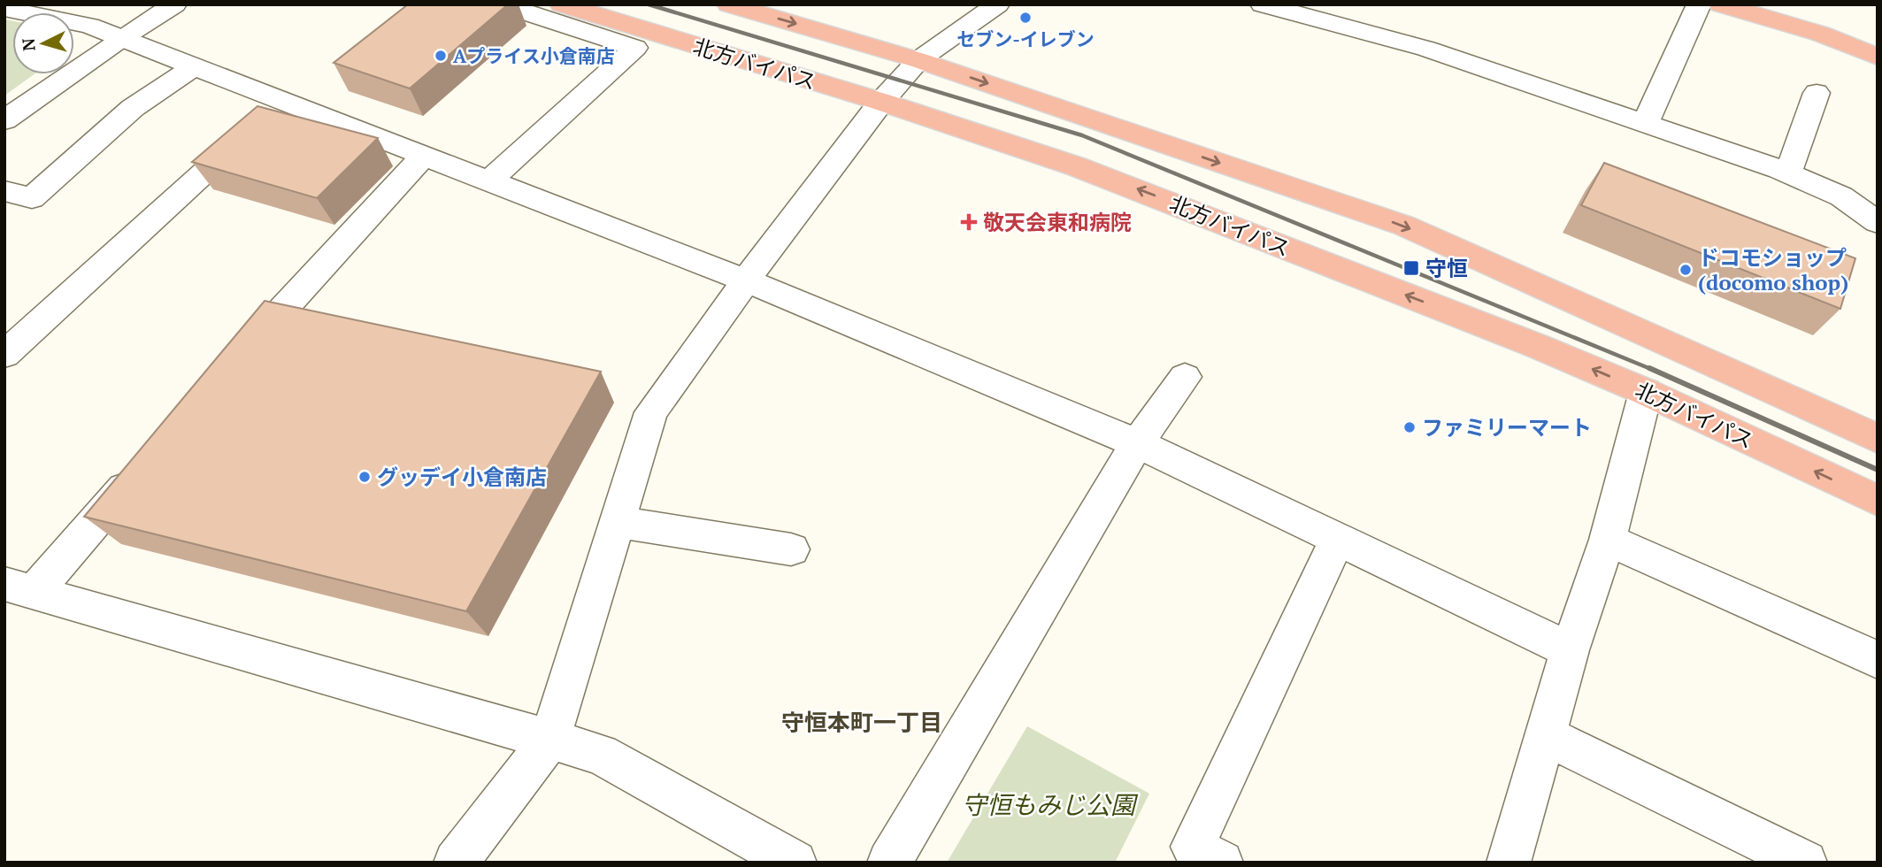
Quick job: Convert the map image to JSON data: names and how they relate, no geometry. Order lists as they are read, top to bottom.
{
  "streets": {
    "highway": ["北方バイパス"]
  },
  "districts": ["守恒本町一丁目"],
  "parks": ["守恒もみじ公園"],
  "places": {
    "other": [
      "セブン-イレブン",
      "Aプライス小倉南店",
      "ドコモショップ (docomo shop)",
      "ファミリーマート",
      "グッデイ小倉南店"
    ],
    "health": ["敬天会東和病院"],
    "transit": ["守恒"]
  },
  "north": "left"
}
